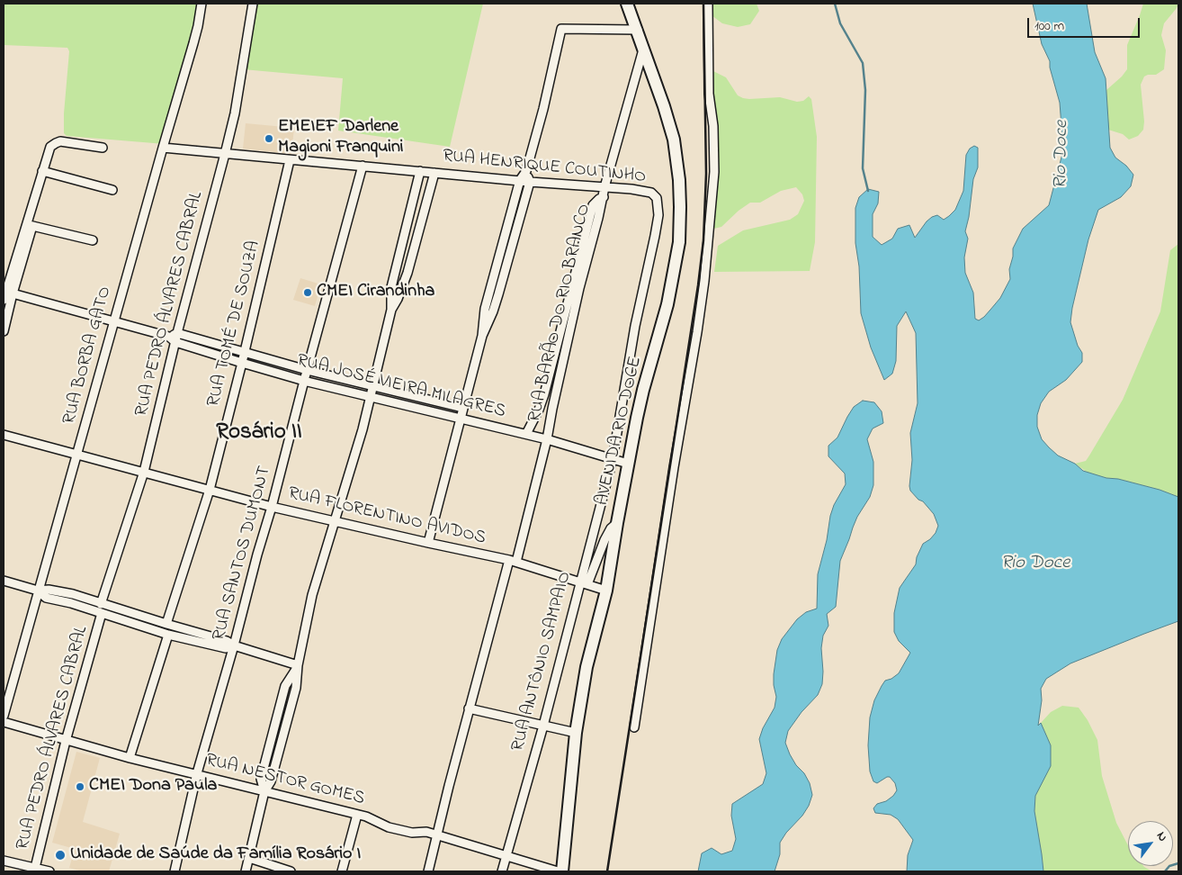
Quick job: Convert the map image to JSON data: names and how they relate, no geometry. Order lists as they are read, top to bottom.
{
  "streets": {
    "street": [
      "RUA HENRIQUE COUTINHO",
      "RUA PEDRO ÁLVARES CABRAL",
      "RUA BARÃO DO RIO BRANCO",
      "RUA TOMÉ DE SOUZA",
      "RUA BORBA GATO",
      "RUA JOSÉ VIEIRA MILAGRES",
      "AVENIDA RIO DOCE",
      "RUA FLORENTINO AVIDOS",
      "RUA SANTOS DUMONT",
      "RUA ANTÔNIO SAMPAIO",
      "RUA NESTOR GOMES"
    ]
  },
  "crossings": [
    ["RUA HENRIQUE COUTINHO", "RUA PEDRO ÁLVARES CABRAL"],
    ["RUA HENRIQUE COUTINHO", "RUA BARÃO DO RIO BRANCO"],
    ["RUA HENRIQUE COUTINHO", "RUA TOMÉ DE SOUZA"],
    ["RUA HENRIQUE COUTINHO", "RUA BORBA GATO"],
    ["RUA HENRIQUE COUTINHO", "RUA JOSÉ VIEIRA MILAGRES"],
    ["RUA HENRIQUE COUTINHO", "RUA SANTOS DUMONT"],
    ["RUA HENRIQUE COUTINHO", "RUA ANTÔNIO SAMPAIO"],
    ["RUA PEDRO ÁLVARES CABRAL", "RUA JOSÉ VIEIRA MILAGRES"],
    ["RUA PEDRO ÁLVARES CABRAL", "RUA FLORENTINO AVIDOS"],
    ["RUA PEDRO ÁLVARES CABRAL", "RUA NESTOR GOMES"],
    ["RUA BARÃO DO RIO BRANCO", "RUA JOSÉ VIEIRA MILAGRES"],
    ["RUA BARÃO DO RIO BRANCO", "AVENIDA RIO DOCE"],
    ["RUA BARÃO DO RIO BRANCO", "RUA FLORENTINO AVIDOS"],
    ["RUA TOMÉ DE SOUZA", "RUA JOSÉ VIEIRA MILAGRES"],
    ["RUA TOMÉ DE SOUZA", "RUA FLORENTINO AVIDOS"],
    ["RUA BORBA GATO", "RUA JOSÉ VIEIRA MILAGRES"],
    ["RUA BORBA GATO", "RUA FLORENTINO AVIDOS"],
    ["RUA JOSÉ VIEIRA MILAGRES", "AVENIDA RIO DOCE"],
    ["RUA JOSÉ VIEIRA MILAGRES", "RUA SANTOS DUMONT"],
    ["RUA JOSÉ VIEIRA MILAGRES", "RUA ANTÔNIO SAMPAIO"],
    ["AVENIDA RIO DOCE", "RUA FLORENTINO AVIDOS"],
    ["RUA FLORENTINO AVIDOS", "RUA SANTOS DUMONT"],
    ["RUA FLORENTINO AVIDOS", "RUA ANTÔNIO SAMPAIO"],
    ["RUA SANTOS DUMONT", "RUA NESTOR GOMES"],
    ["RUA ANTÔNIO SAMPAIO", "RUA NESTOR GOMES"]
  ],
  "districts": ["Rosário II"],
  "water": ["Rio Doce"],
  "places": [
    "EMEIEF Darlene Magioni Franquini",
    "CMEI Cirandinha",
    "CMEI Dona Paula",
    "Unidade de Saúde da Família Rosário I"
  ],
  "scale_bar": "100 m",
  "north": "top right"
}
